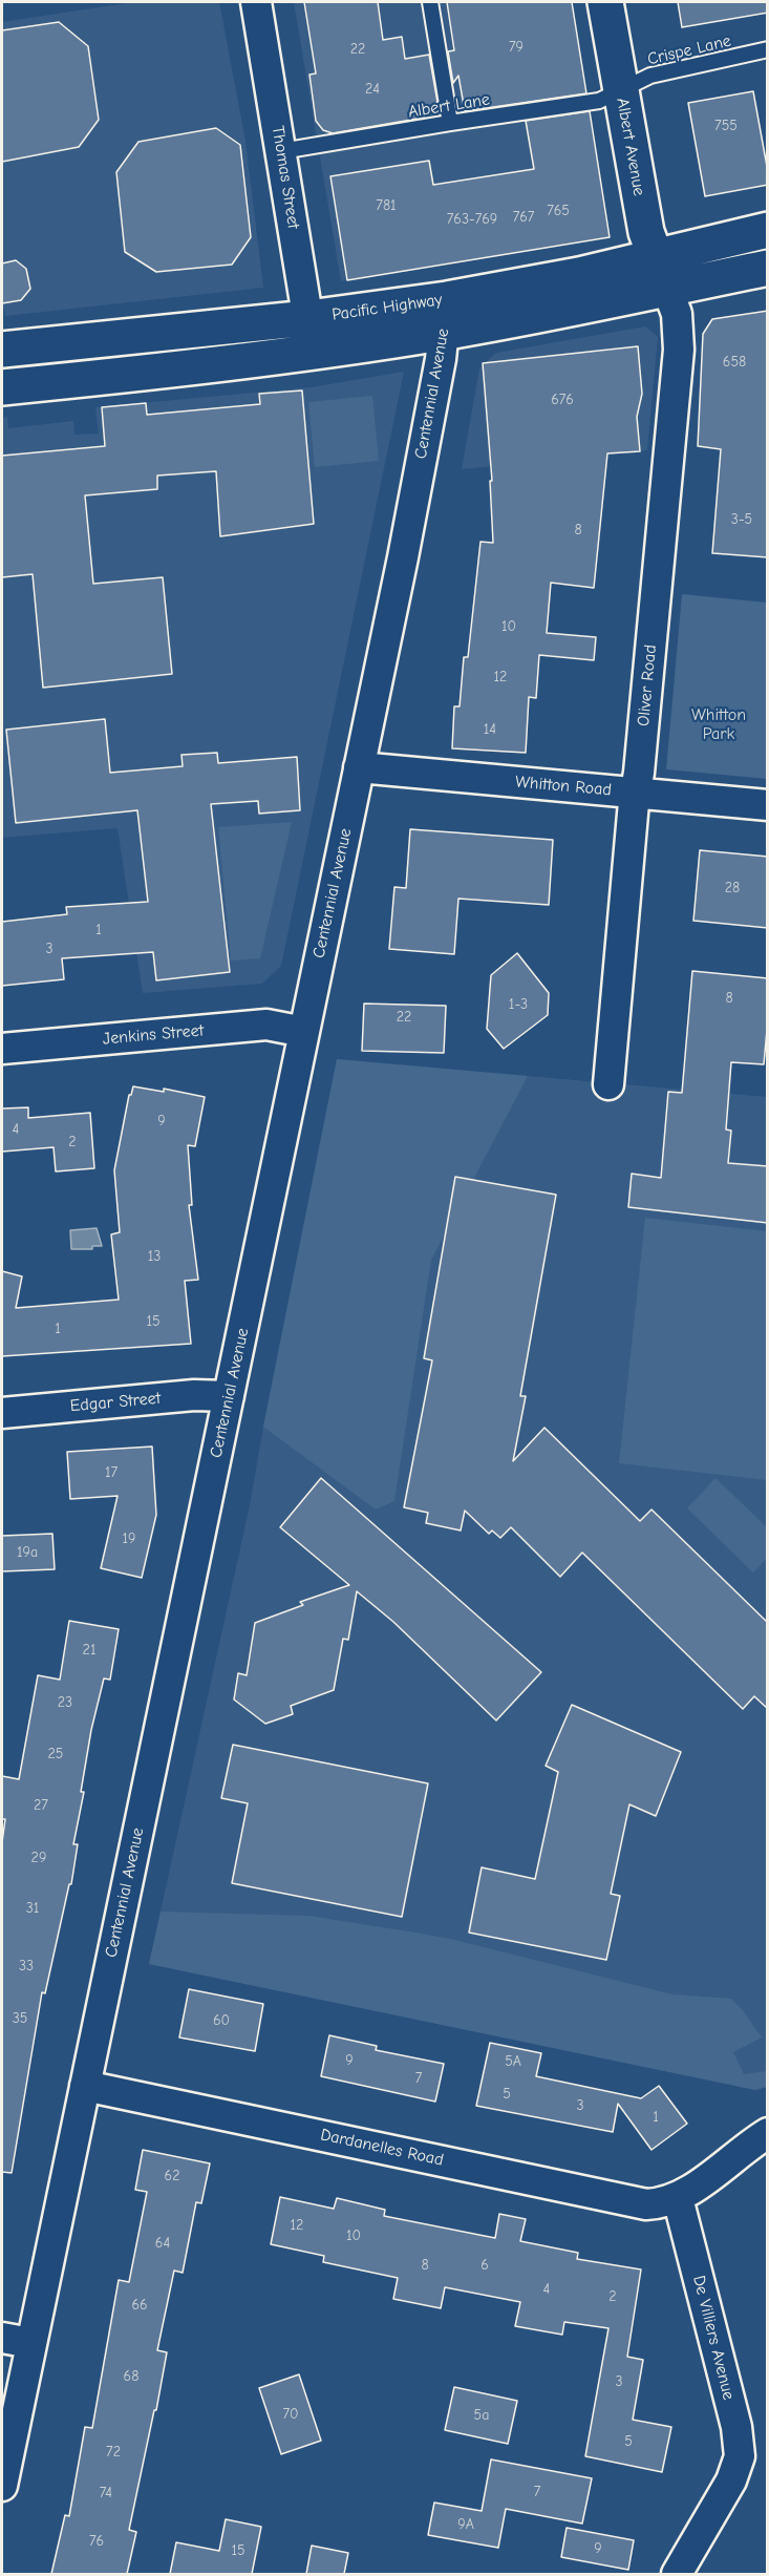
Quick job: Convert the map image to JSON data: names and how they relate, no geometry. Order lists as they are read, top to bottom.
{
  "streets": {
    "main road": ["Albert Avenue", "Pacific Highway"],
    "street": [
      "Thomas Street",
      "Centennial Avenue",
      "Oliver Road",
      "Whitton Road",
      "Jenkins Street",
      "Edgar Street",
      "Dardanelles Road",
      "De Villiers Avenue"
    ],
    "lane": ["Crispe Lane", "Albert Lane"]
  },
  "crossings": [
    ["Crispe Lane", "Albert Lane"],
    ["Crispe Lane", "Albert Avenue"],
    ["Albert Lane", "Albert Avenue"],
    ["Albert Lane", "Thomas Street"],
    ["Albert Avenue", "Pacific Highway"],
    ["Albert Avenue", "Oliver Road"],
    ["Thomas Street", "Pacific Highway"],
    ["Pacific Highway", "Centennial Avenue"],
    ["Pacific Highway", "Oliver Road"],
    ["Centennial Avenue", "Whitton Road"],
    ["Centennial Avenue", "Jenkins Street"],
    ["Centennial Avenue", "Edgar Street"],
    ["Centennial Avenue", "Dardanelles Road"],
    ["Oliver Road", "Whitton Road"],
    ["Dardanelles Road", "De Villiers Avenue"]
  ],
  "parks": ["Whitton Park"],
  "house_numbers": [
    "79",
    "22",
    "24",
    "755",
    "781",
    "765",
    "767",
    "763-769",
    "658",
    "676",
    "3-5",
    "8",
    "10",
    "12",
    "14",
    "28",
    "1",
    "3",
    "8",
    "1-3",
    "22",
    "9",
    "4",
    "2",
    "13",
    "15",
    "1",
    "17",
    "19",
    "19a",
    "21",
    "23",
    "25",
    "27",
    "29",
    "31",
    "33",
    "35",
    "60",
    "9",
    "5A",
    "7",
    "5",
    "3",
    "1",
    "62",
    "12",
    "10",
    "64",
    "8",
    "6",
    "4",
    "2",
    "66",
    "68",
    "3",
    "70",
    "5a",
    "5",
    "72",
    "7",
    "74",
    "9A",
    "76",
    "9",
    "15"
  ]
}
